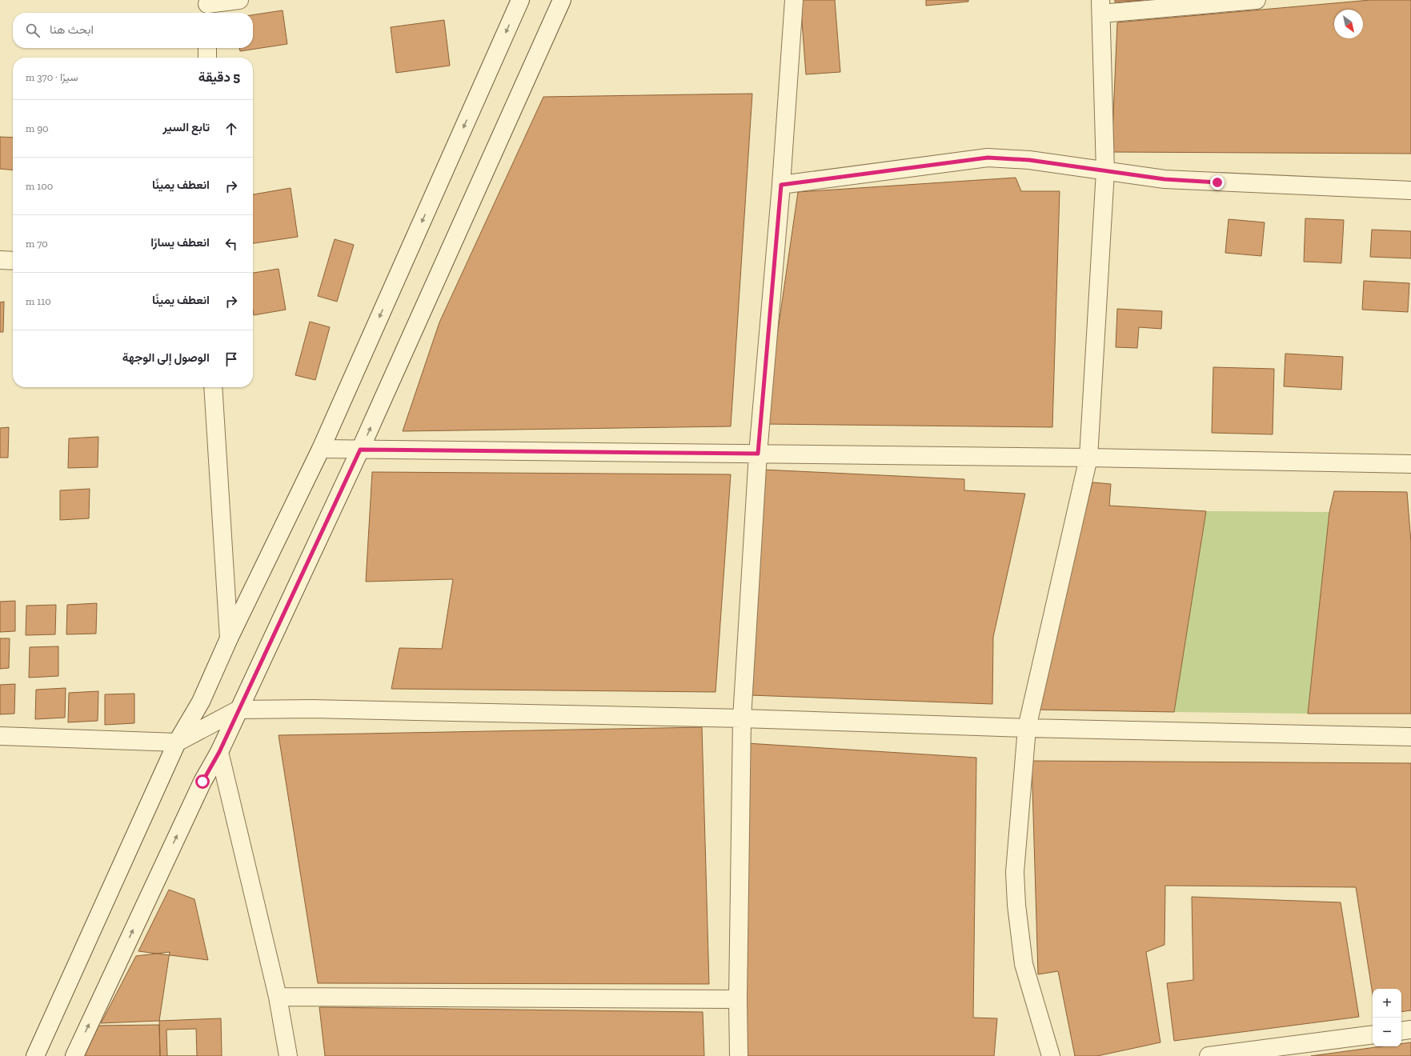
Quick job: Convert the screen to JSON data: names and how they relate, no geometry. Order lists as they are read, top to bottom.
{
  "north": "bottom right",
  "page": {
    "search": "ابحث هنا",
    "heading": ["5 دقيقة", "سيرًا · 370 m"],
    "list": [
      ["تابع السير", "90 m"],
      ["انعطف يمينًا", "100 m"],
      ["انعطف يسارًا", "70 m"],
      ["انعطف يمينًا", "110 m"],
      "الوصول إلى الوجهة"
    ],
    "map_buttons": ["+", "−"]
  }
}
